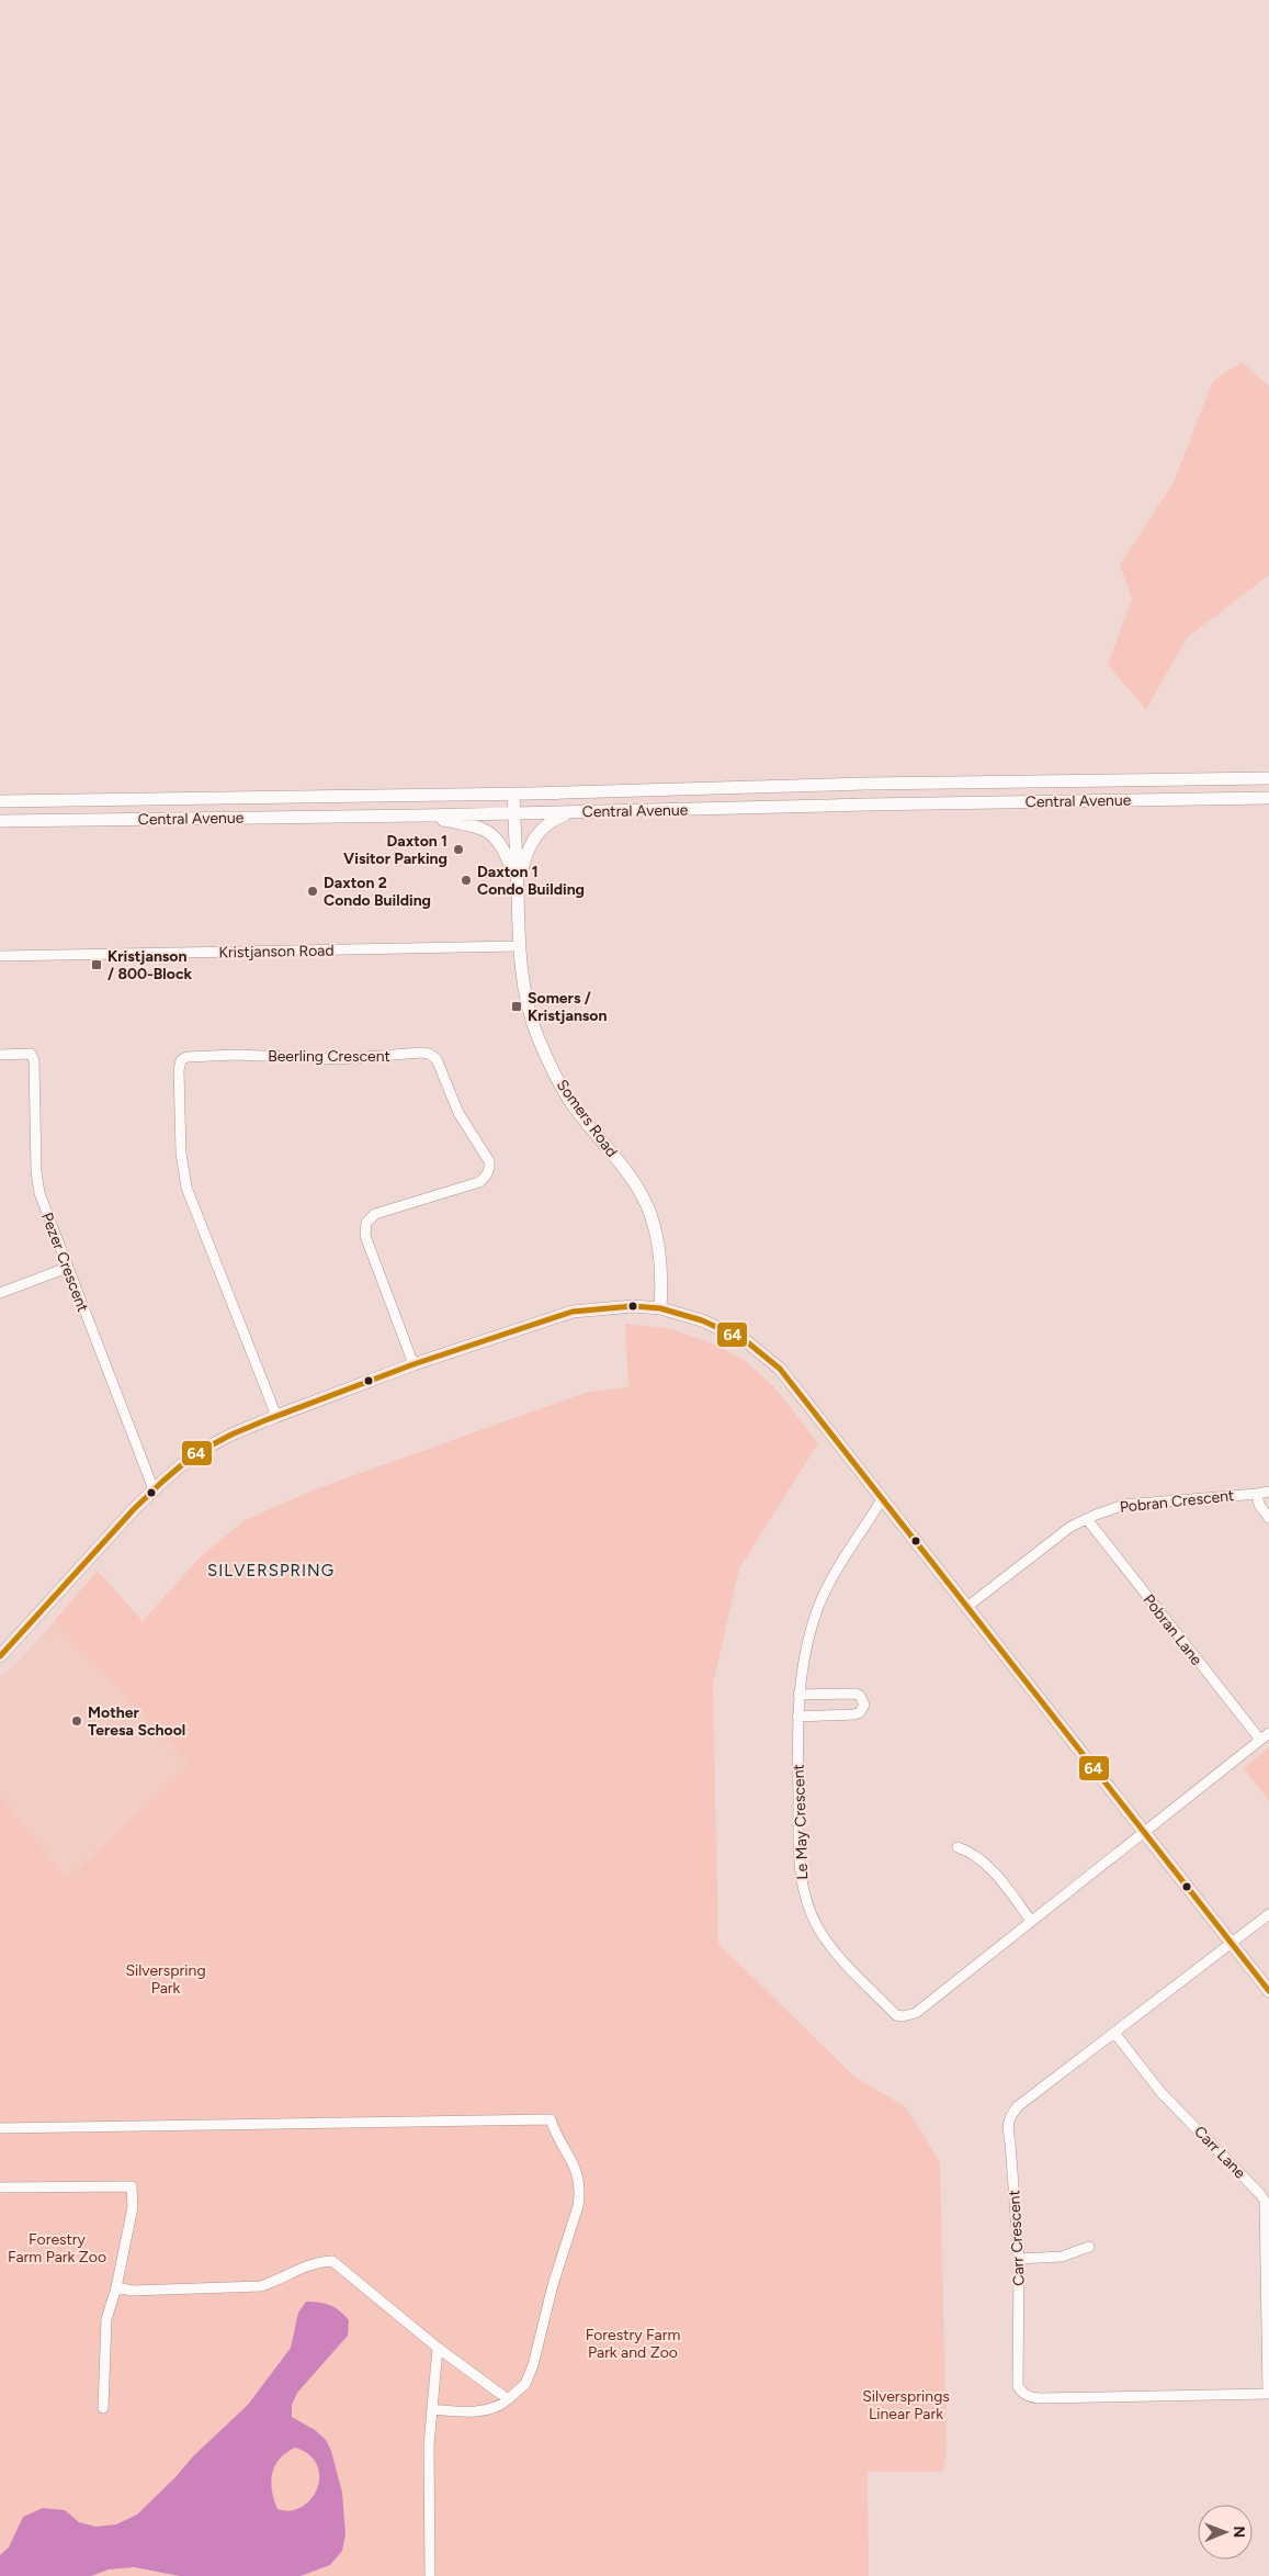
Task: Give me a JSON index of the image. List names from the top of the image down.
{
  "streets": {
    "main road": ["Central Avenue", "Somers Road"],
    "street": [
      "Kristjanson Road",
      "Beerling Crescent",
      "Pezer Crescent",
      "Pobran Crescent",
      "Pobran Lane",
      "Le May Crescent",
      "Carr Lane",
      "Carr Crescent"
    ]
  },
  "crossings": [
    ["Central Avenue", "Somers Road"],
    ["Kristjanson Road", "Somers Road"],
    ["Pobran Crescent", "Pobran Lane"],
    ["Carr Lane", "Carr Crescent"]
  ],
  "districts": ["SILVERSPRING"],
  "parks": [
    "Silverspring Park",
    "Forestry Farm Park Zoo",
    "Forestry Farm Park and Zoo",
    "Silversprings Linear Park"
  ],
  "places": {
    "other": [
      "Daxton 1 Visitor Parking",
      "Daxton 1 Condo Building",
      "Daxton 2 Condo Building",
      "Mother Teresa School"
    ],
    "transit": ["Kristjanson / 800-Block", "Somers / Kristjanson"]
  },
  "lines": ["transit line 64"],
  "north": "right"
}
